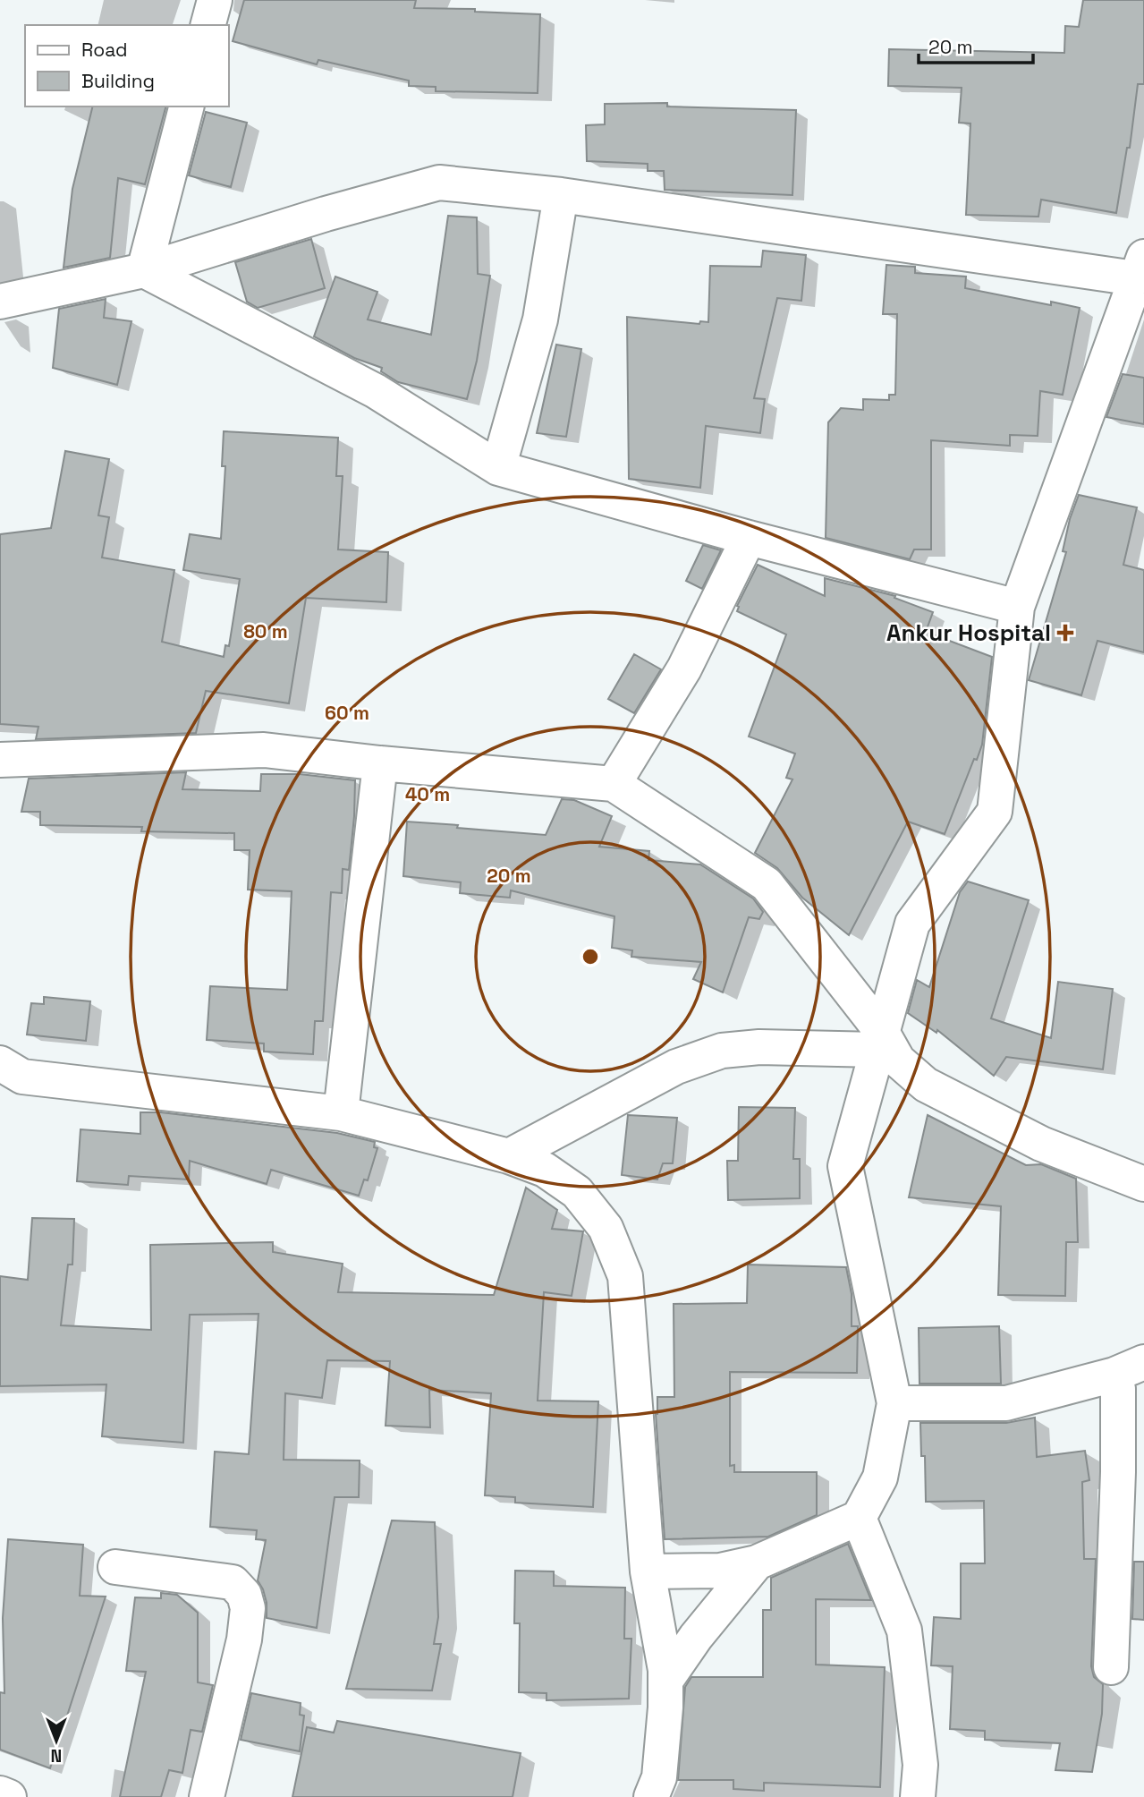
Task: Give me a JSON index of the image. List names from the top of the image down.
{
  "places": {
    "health": ["Ankur Hospital"]
  },
  "legend": ["Road", "Building"],
  "scale_bar": "20 m",
  "north": "bottom",
  "rings": [
    "80 m",
    "60 m",
    "40 m",
    "20 m"
  ]
}
